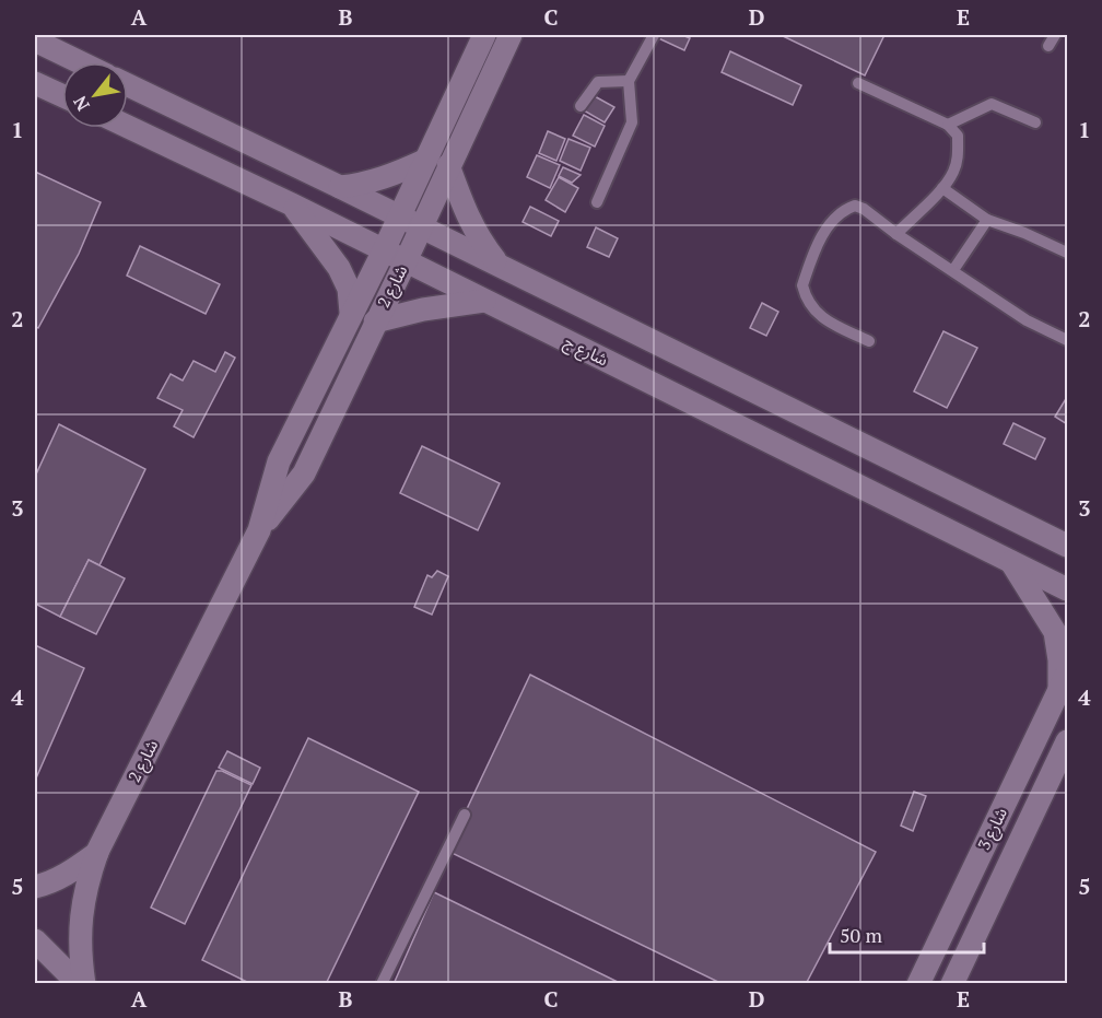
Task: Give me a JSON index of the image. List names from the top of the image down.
{
  "streets": {
    "street": ["شارع 2", "شارع ج", "شارع 3"]
  },
  "crossings": [
    ["شارع 2", "شارع ج"]
  ],
  "scale_bar": "50 m",
  "north": "bottom left",
  "grid": {
    "columns": [
      "A",
      "B",
      "C",
      "D",
      "E"
    ],
    "rows": [
      "1",
      "2",
      "3",
      "4",
      "5"
    ]
  }
}
